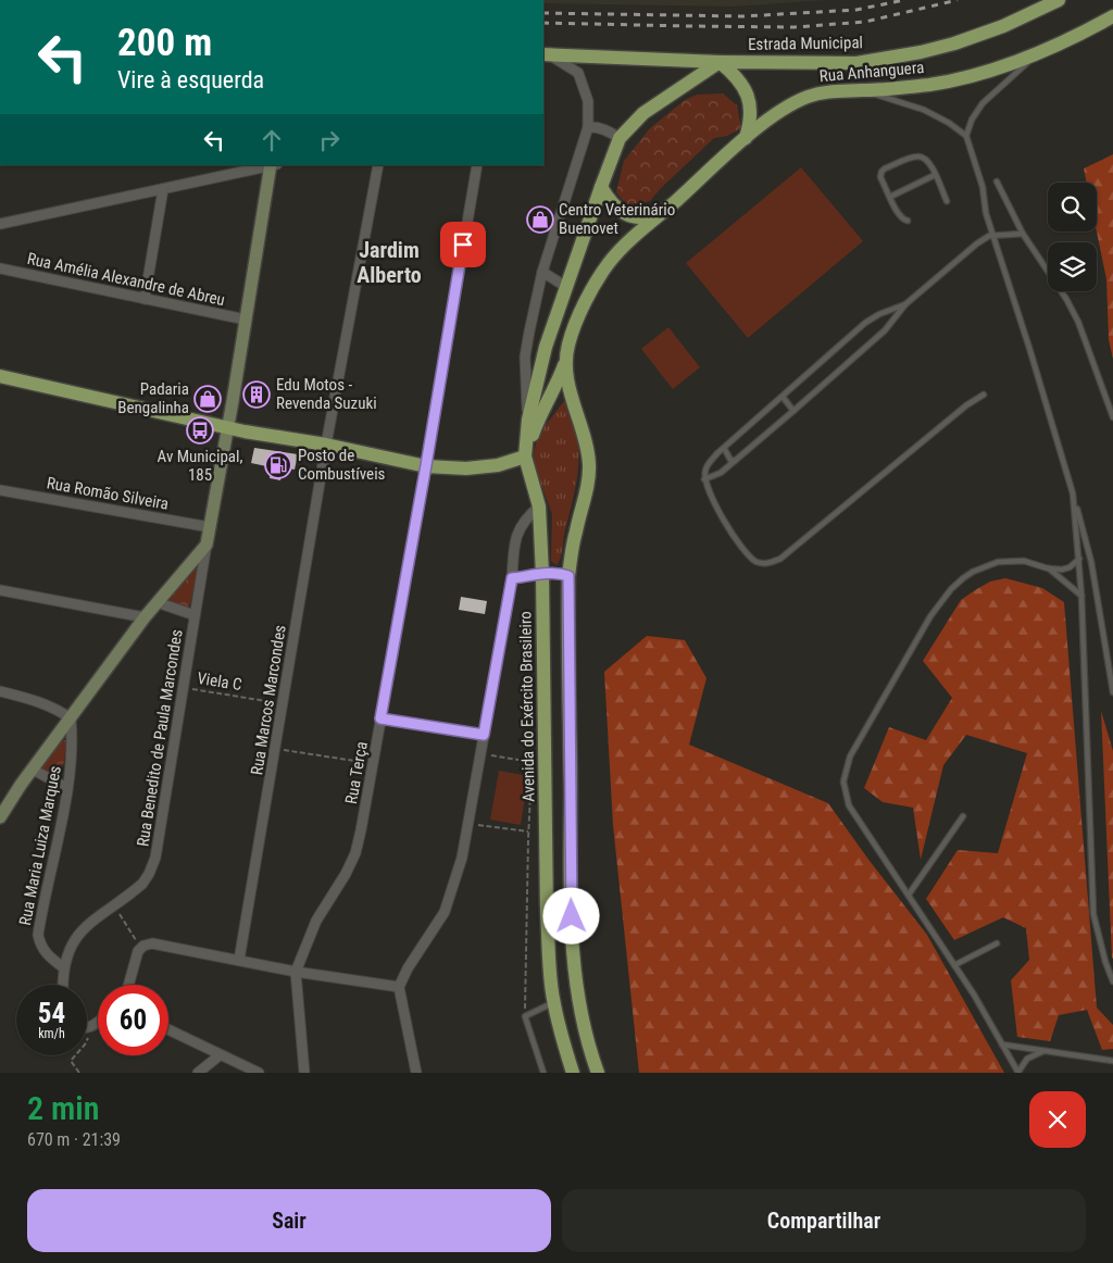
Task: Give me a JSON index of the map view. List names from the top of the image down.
{
  "streets": {
    "main road": ["Estrada Municipal", "Rua Anhanguera", "Avenida do Exército Brasileiro"],
    "street": [
      "Rua Amélia Alexandre de Abreu",
      "Rua Romão Silveira",
      "Rua Marcos Marcondes",
      "Rua Benedito de Paula Marcondes",
      "Rua Terça",
      "Rua Maria Luiza Marques"
    ],
    "path": ["Viela C"]
  },
  "crossings": [
    ["Viela C", "Rua Marcos Marcondes"],
    ["Viela C", "Rua Benedito de Paula Marcondes"],
    ["Rua Benedito de Paula Marcondes", "Rua Maria Luiza Marques"]
  ],
  "districts": ["Jardim Alberto"],
  "places": {
    "shop": ["Centro Veterinário Buenovet", "Padaria Bengalinha"],
    "building": ["Edu Motos - Revenda Suzuki"],
    "bus stop": ["Av Municipal, 185"],
    "fuel station": ["Posto de Combustíveis"]
  },
  "page": {
    "turn": ["200 m", "Vire à esquerda"],
    "speed": "54 km/h",
    "limit": "60",
    "heading": ["2 min", "670 m · 21:39"],
    "buttons": ["Sair", "Compartilhar"]
  }
}
